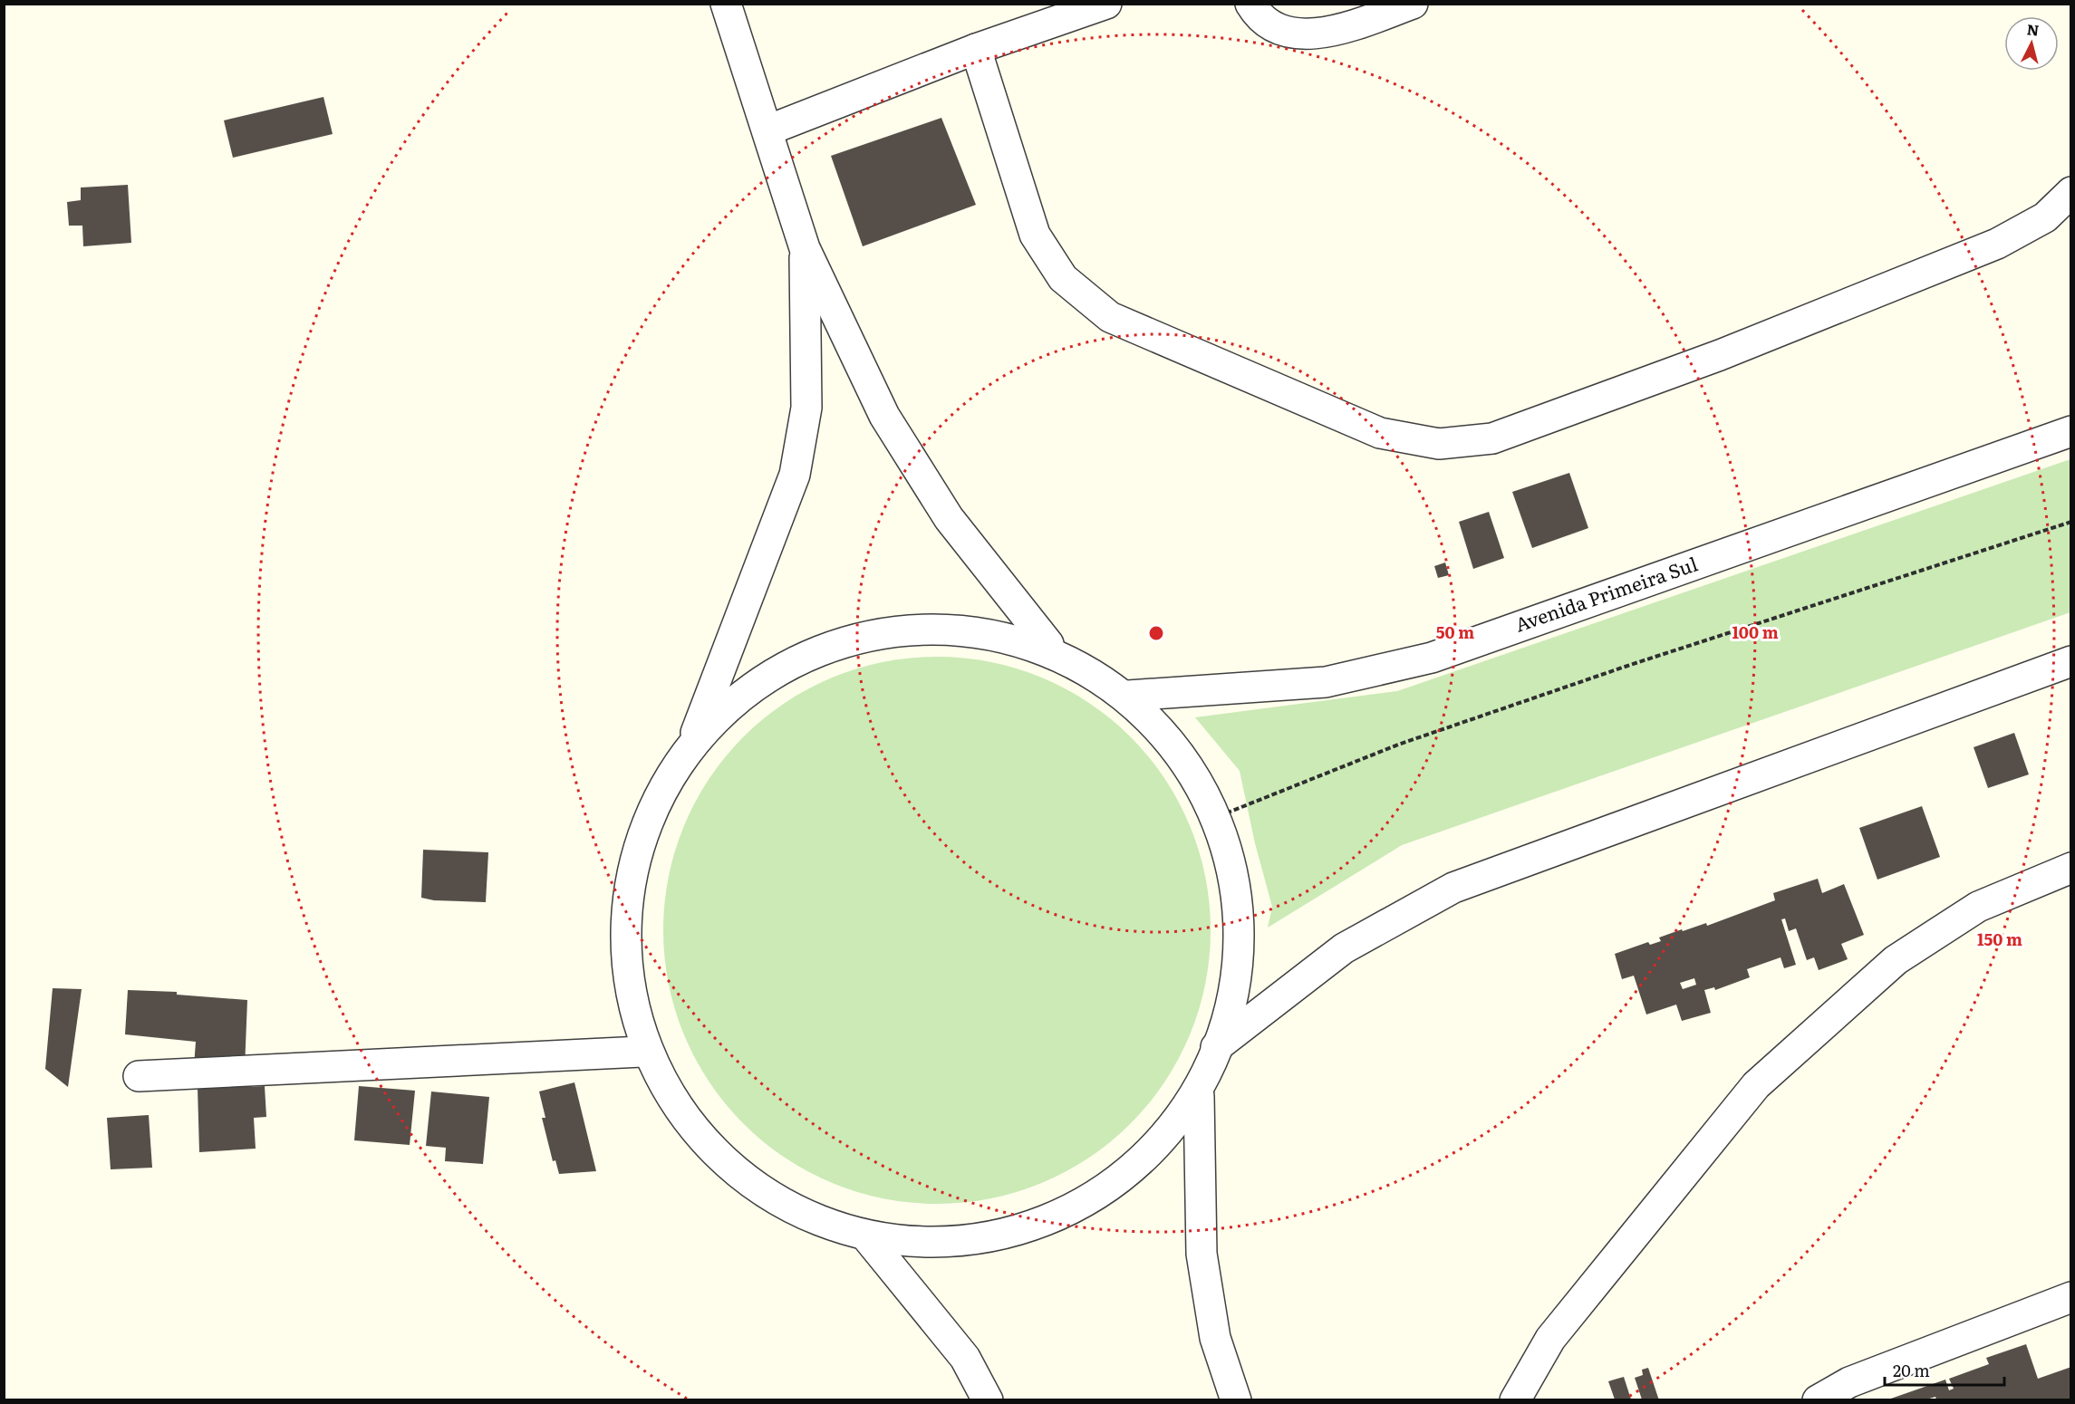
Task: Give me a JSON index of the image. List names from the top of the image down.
{
  "streets": {
    "street": ["Avenida Primeira Sul"]
  },
  "scale_bar": "20 m",
  "north": "top",
  "rings": ["50 m", "100 m", "150 m"]
}
